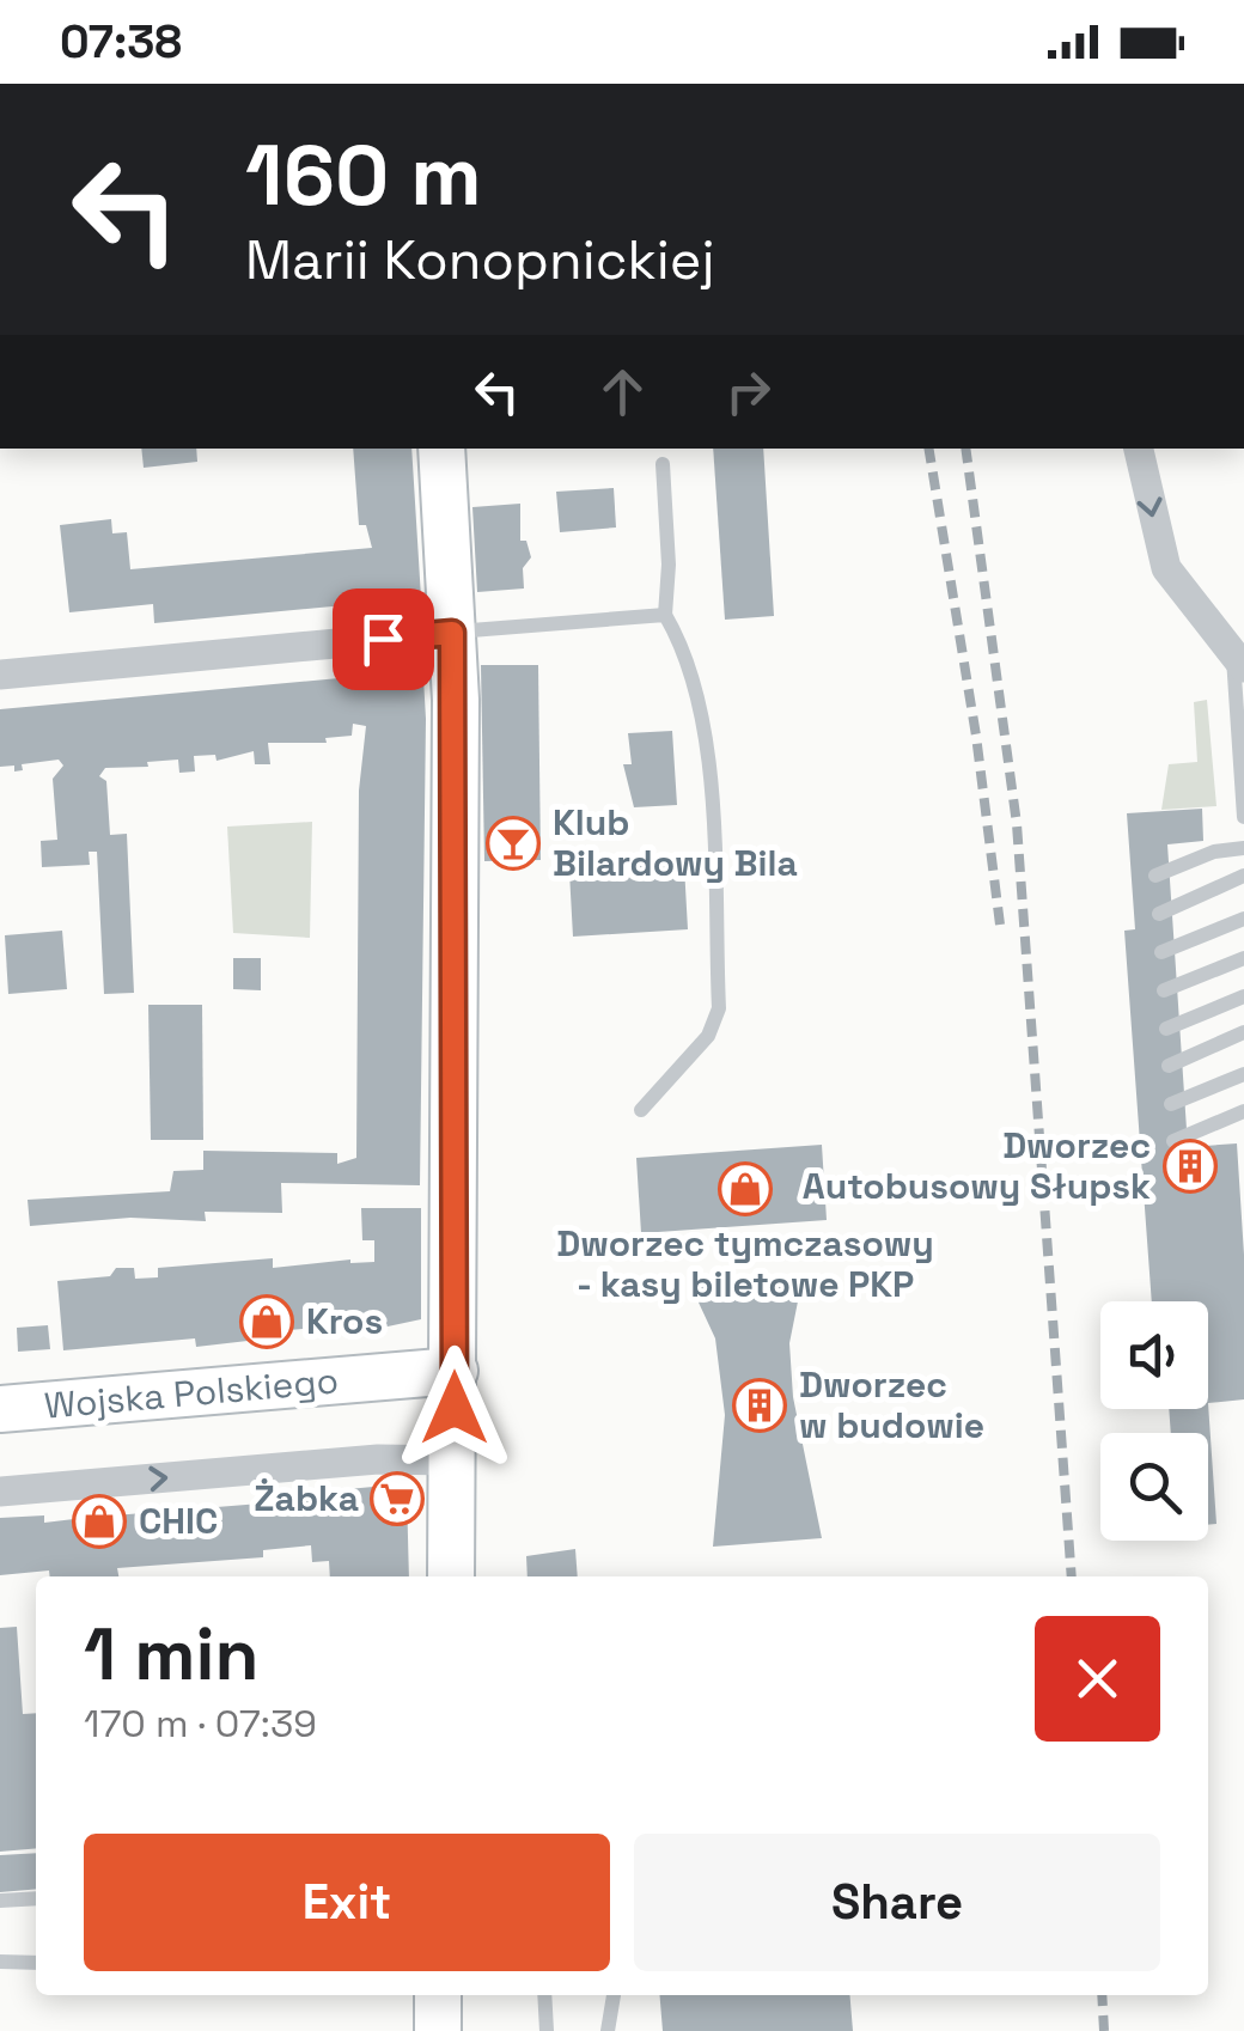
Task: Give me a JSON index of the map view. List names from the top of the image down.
{
  "streets": {
    "street": ["Wojska Polskiego"]
  },
  "places": {
    "bar": ["Klub Bilardowy Bila"],
    "building": ["Dworzec Autobusowy Słupsk", "Dworzec w budowie"],
    "shop": ["Dworzec tymczasowy - kasy biletowe PKP", "Kros", "CHIC"],
    "supermarket": ["Żabka"]
  },
  "page": {
    "status": "07:38",
    "turn": ["160 m", "Marii Konopnickiej"],
    "heading": ["1 min", "170 m · 07:39"],
    "buttons": ["Exit", "Share"]
  }
}
